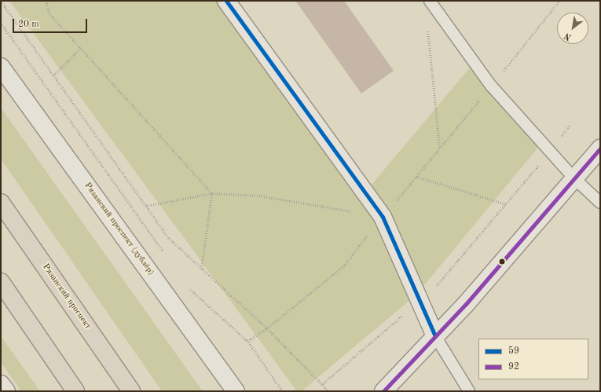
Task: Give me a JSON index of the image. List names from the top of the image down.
{
  "streets": {
    "main road": ["Рязанский проспект (дублёр)", "Рязанский проспект"]
  },
  "lines": ["transit line 59", "transit line 92"],
  "legend": ["59", "92"],
  "scale_bar": "20 m",
  "north": "bottom left"
}
